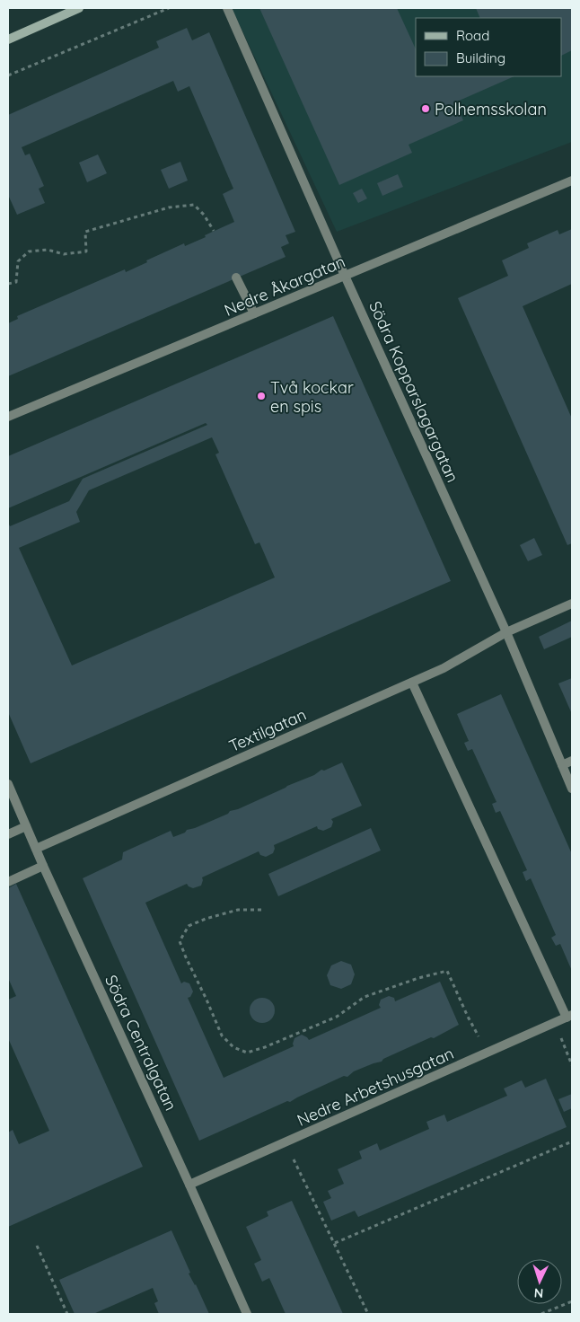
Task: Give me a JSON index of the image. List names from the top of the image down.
{
  "streets": {
    "street": [
      "Nedre Åkargatan",
      "Södra Kopparslagargatan",
      "Textilgatan",
      "Södra Centralgatan",
      "Nedre Arbetshusgatan"
    ]
  },
  "crossings": [
    ["Nedre Åkargatan", "Södra Kopparslagargatan"],
    ["Södra Kopparslagargatan", "Textilgatan"],
    ["Textilgatan", "Södra Centralgatan"],
    ["Södra Centralgatan", "Nedre Arbetshusgatan"]
  ],
  "places": ["Polhemsskolan", "Två kockar en spis"],
  "legend": ["Road", "Building"],
  "north": "bottom"
}
